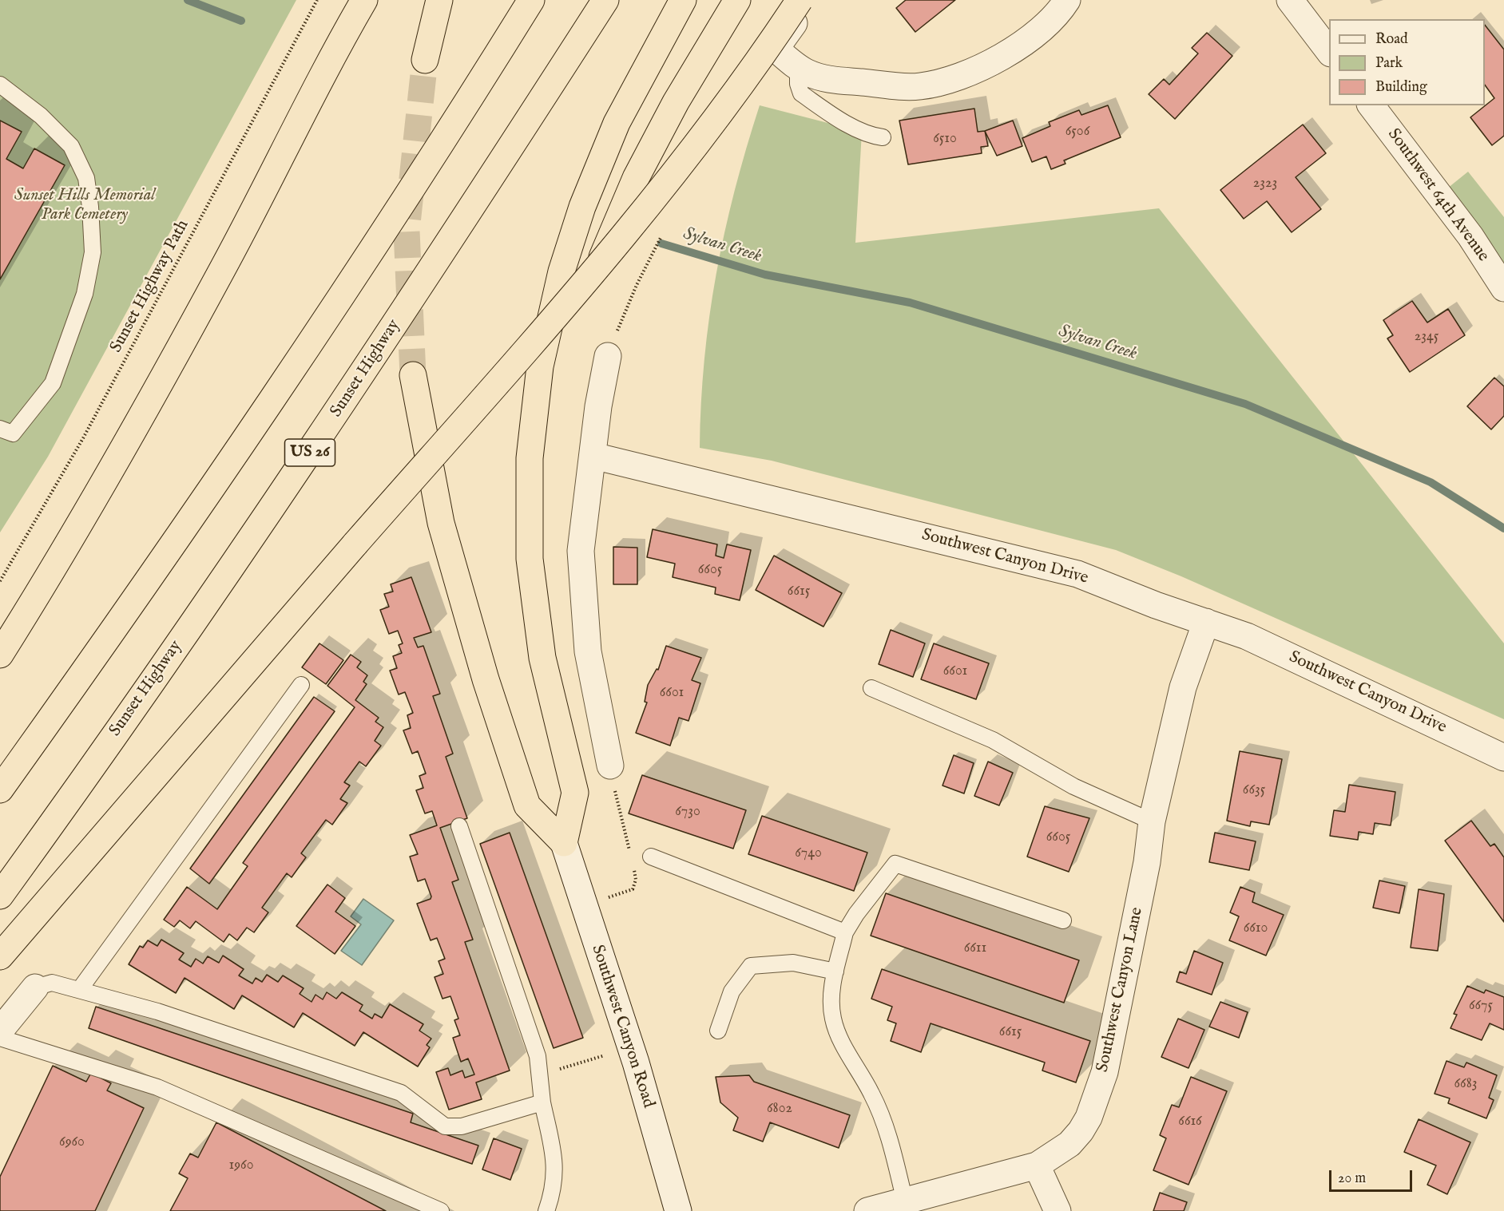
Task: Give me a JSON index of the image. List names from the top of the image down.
{
  "streets": {
    "highway": ["Sunset Highway", "US 26"],
    "street": [
      "Southwest 64th Avenue",
      "Southwest Canyon Drive",
      "Southwest Canyon Lane",
      "Southwest Canyon Road"
    ],
    "path": ["Sunset Highway Path"]
  },
  "crossings": [
    ["Southwest Canyon Drive", "Southwest Canyon Lane"]
  ],
  "water": ["Sylvan Creek"],
  "parks": ["Sunset Hills Memorial Park Cemetery"],
  "house_numbers": [
    "6506",
    "6510",
    "2323",
    "2345",
    "6605",
    "6615",
    "6601",
    "6601",
    "6635",
    "6730",
    "6605",
    "6740",
    "6610",
    "6611",
    "6675",
    "6615",
    "6683",
    "6802",
    "6616",
    "6960",
    "1960"
  ],
  "legend": ["Road", "Park", "Building"],
  "scale_bar": "20 m"
}
